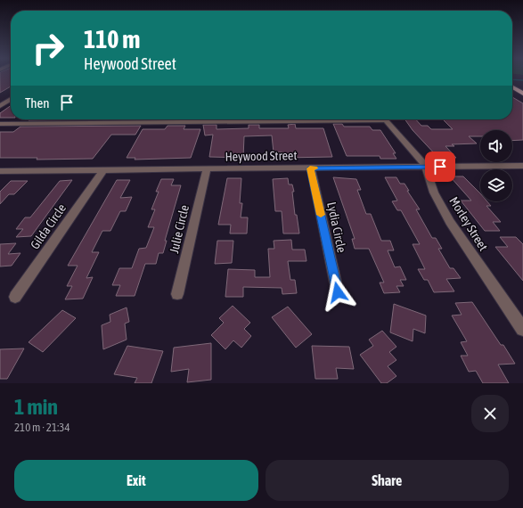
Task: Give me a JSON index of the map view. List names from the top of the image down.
{
  "streets": {
    "street": [
      "Heywood Street",
      "Morley Street",
      "Gilda Circle",
      "Lydia Circle",
      "Julie Circle"
    ]
  },
  "crossings": [
    ["Heywood Street", "Morley Street"],
    ["Heywood Street", "Gilda Circle"],
    ["Heywood Street", "Lydia Circle"],
    ["Heywood Street", "Julie Circle"]
  ],
  "page": {
    "turn": ["110 m", "Heywood Street"],
    "then": "Then",
    "heading": ["1 min", "210 m · 21:34"],
    "buttons": ["Exit", "Share"]
  }
}
